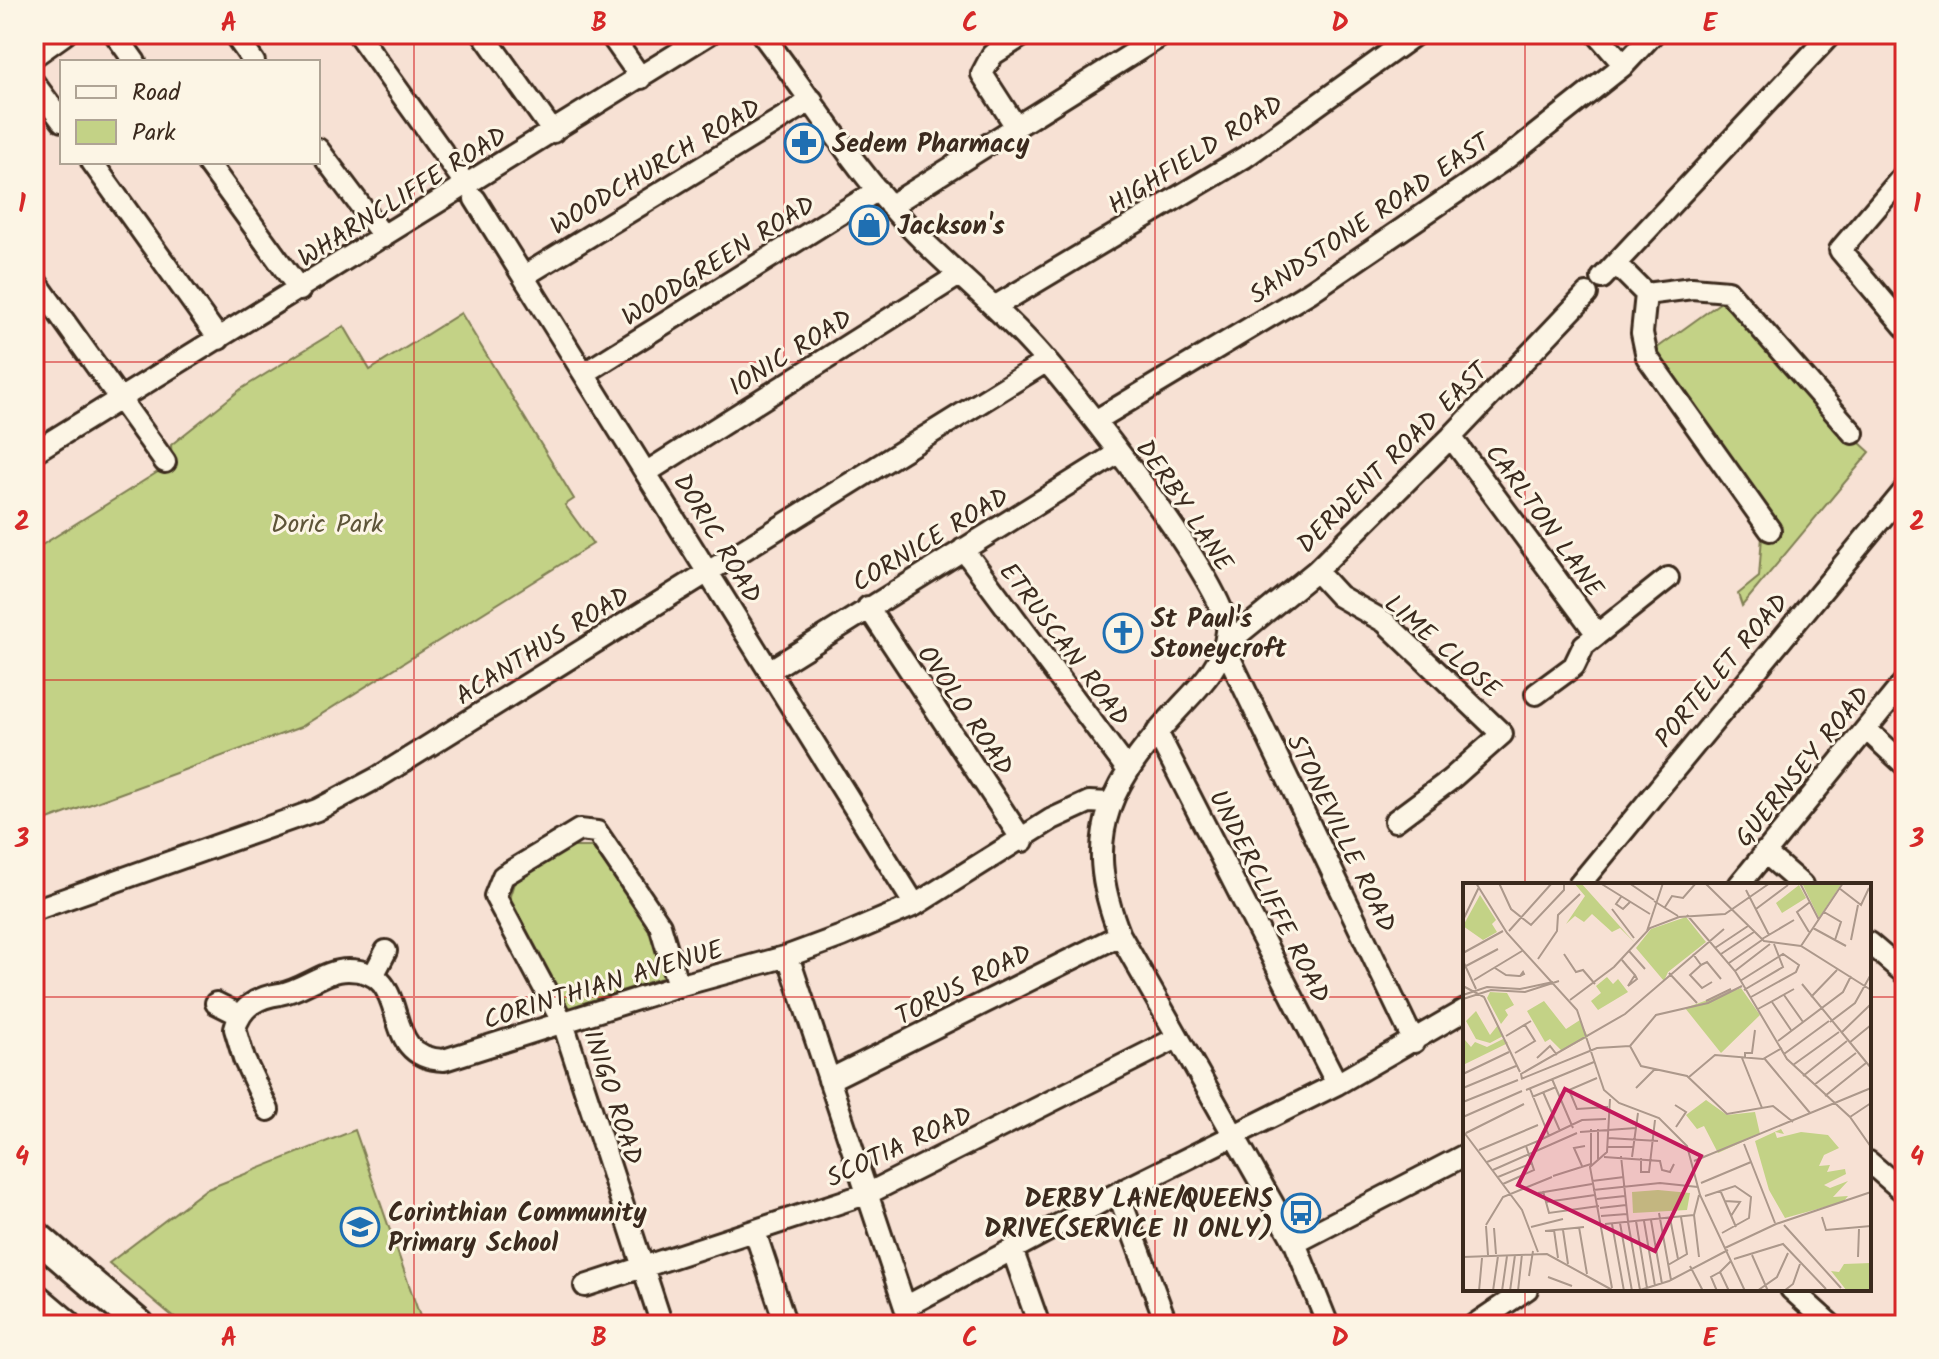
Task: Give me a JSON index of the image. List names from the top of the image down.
{
  "streets": {
    "street": [
      "HIGHFIELD ROAD",
      "WOODCHURCH ROAD",
      "WHARNCLIFFE ROAD",
      "SANDSTONE ROAD EAST",
      "WOODGREEN ROAD",
      "IONIC ROAD",
      "DERWENT ROAD EAST",
      "DERBY LANE",
      "CARLTON LANE",
      "DORIC ROAD",
      "CORNICE ROAD",
      "ETRUSCAN ROAD",
      "ACANTHUS ROAD",
      "LIME CLOSE",
      "PORTELET ROAD",
      "OVOLO ROAD",
      "GUERNSEY ROAD",
      "STONEVILLE ROAD",
      "UNDERCLIFFE ROAD",
      "CORINTHIAN AVENUE",
      "TORUS ROAD",
      "INIGO ROAD",
      "SCOTIA ROAD"
    ]
  },
  "crossings": [
    ["HIGHFIELD ROAD", "DERBY LANE"],
    ["WOODCHURCH ROAD", "DERBY LANE"],
    ["WOODCHURCH ROAD", "DORIC ROAD"],
    ["WHARNCLIFFE ROAD", "DORIC ROAD"],
    ["SANDSTONE ROAD EAST", "DERBY LANE"],
    ["WOODGREEN ROAD", "DERBY LANE"],
    ["WOODGREEN ROAD", "DORIC ROAD"],
    ["IONIC ROAD", "DERBY LANE"],
    ["IONIC ROAD", "DORIC ROAD"],
    ["DERWENT ROAD EAST", "DERBY LANE"],
    ["DERWENT ROAD EAST", "CARLTON LANE"],
    ["DERWENT ROAD EAST", "LIME CLOSE"],
    ["DERWENT ROAD EAST", "STONEVILLE ROAD"],
    ["DERBY LANE", "CORNICE ROAD"],
    ["DERBY LANE", "ACANTHUS ROAD"],
    ["DERBY LANE", "STONEVILLE ROAD"],
    ["DORIC ROAD", "CORNICE ROAD"],
    ["DORIC ROAD", "ACANTHUS ROAD"],
    ["DORIC ROAD", "CORINTHIAN AVENUE"],
    ["CORNICE ROAD", "ETRUSCAN ROAD"],
    ["CORNICE ROAD", "OVOLO ROAD"],
    ["OVOLO ROAD", "CORINTHIAN AVENUE"],
    ["CORINTHIAN AVENUE", "INIGO ROAD"],
    ["INIGO ROAD", "SCOTIA ROAD"]
  ],
  "parks": ["Doric Park"],
  "places": {
    "pharmacy": ["Sedem Pharmacy"],
    "shop": ["Jackson's"],
    "church": ["St Paul's Stoneycroft"],
    "bus stop": ["DERBY LANE/QUEENS DRIVE(SERVICE 11 ONLY)"],
    "school or university": ["Corinthian Community Primary School"]
  },
  "legend": ["Road", "Park"],
  "grid": {
    "columns": [
      "A",
      "B",
      "C",
      "D",
      "E"
    ],
    "rows": [
      "1",
      "2",
      "3",
      "4"
    ]
  }
}
